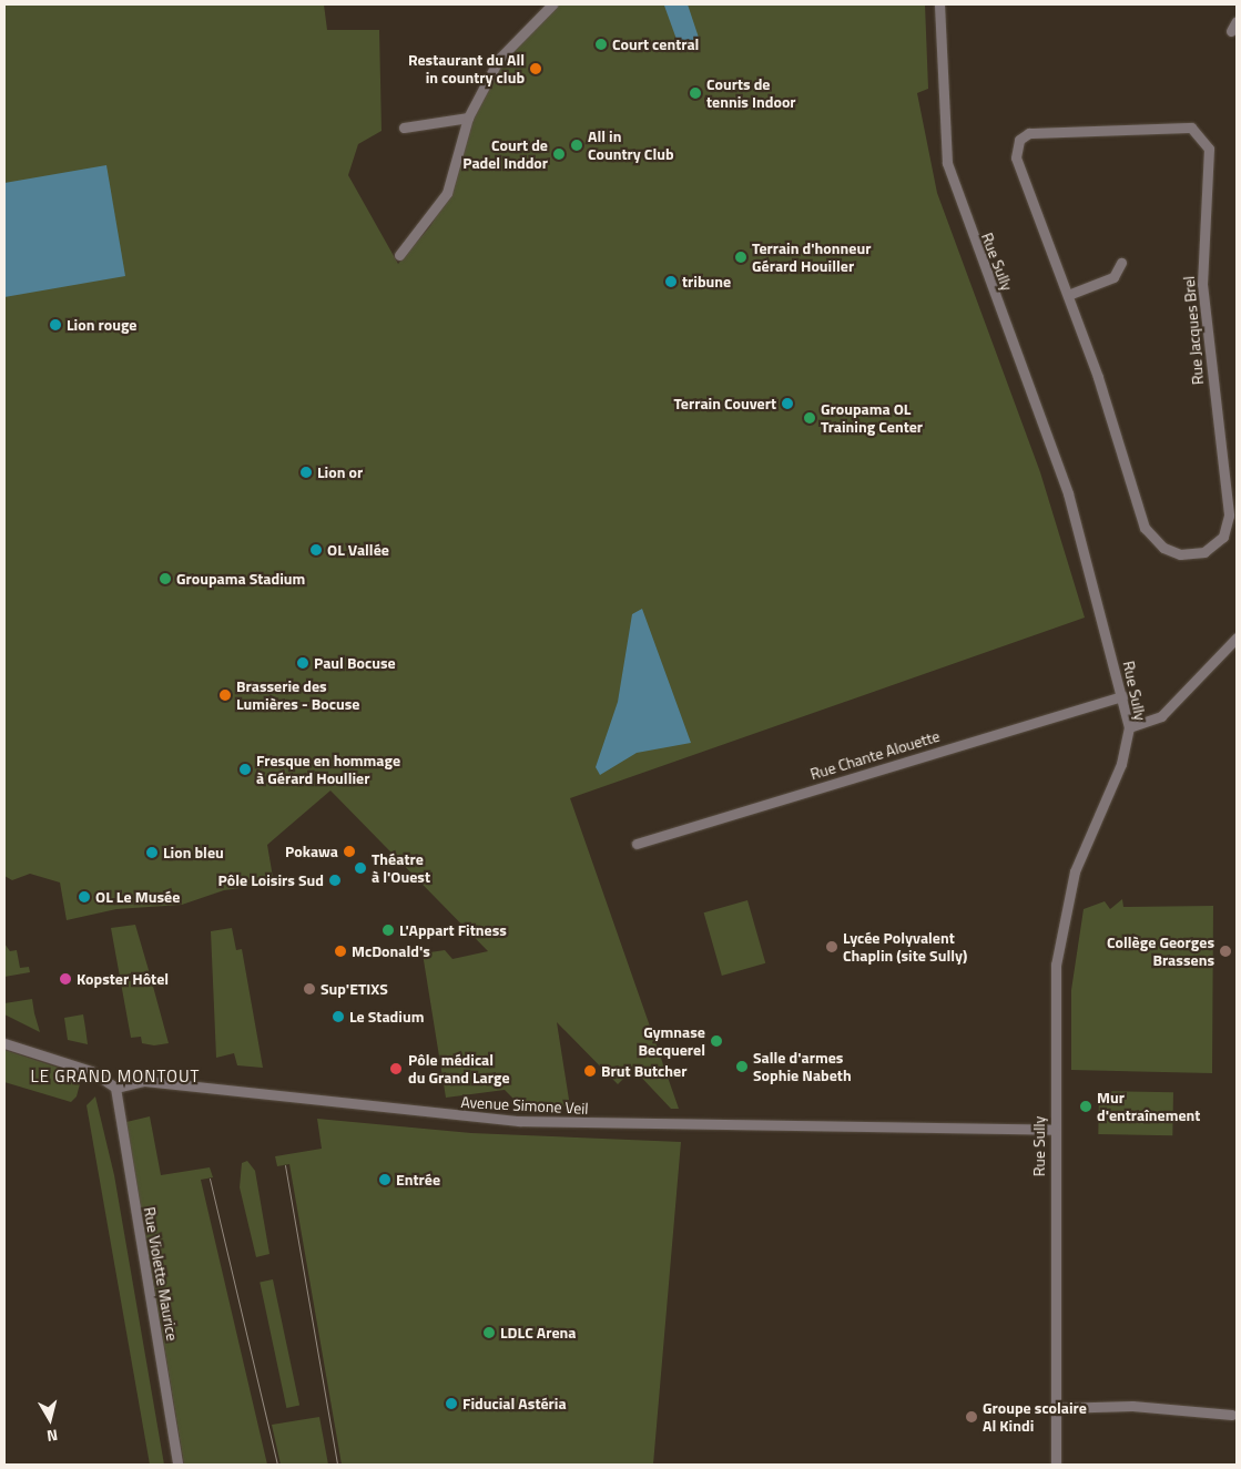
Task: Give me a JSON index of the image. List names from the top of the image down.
{
  "streets": {
    "street": [
      "Rue Sully",
      "Rue Jacques Brel",
      "Rue Chante Alouette",
      "Avenue Simone Veil",
      "Rue Violette Maurice"
    ]
  },
  "crossings": [
    ["Rue Sully", "Rue Chante Alouette"],
    ["Rue Sully", "Avenue Simone Veil"],
    ["Avenue Simone Veil", "Rue Violette Maurice"]
  ],
  "districts": ["LE GRAND MONTOUT"],
  "places": [
    "Court central",
    "Restaurant du All in country club",
    "Courts de tennis Indoor",
    "All in Country Club",
    "Court de Padel Inddor",
    "Terrain d'honneur Gérard Houiller",
    "tribune",
    "Lion rouge",
    "Terrain Couvert",
    "Groupama OL Training Center",
    "Lion or",
    "OL Vallée",
    "Groupama Stadium",
    "Paul Bocuse",
    "Brasserie des Lumières - Bocuse",
    "Fresque en hommage à Gérard Houllier",
    "Pokawa",
    "Lion bleu",
    "Théatre à l'Ouest",
    "Pôle Loisirs Sud",
    "OL Le Musée",
    "L'Appart Fitness",
    "Lycée Polyvalent Chaplin (site Sully)",
    "McDonald's",
    "Collège Georges Brassens",
    "Kopster Hôtel",
    "Sup'ETIXS",
    "Le Stadium",
    "Gymnase Becquerel",
    "Salle d'armes Sophie Nabeth",
    "Pôle médical du Grand Large",
    "Brut Butcher",
    "Mur d'entraînement",
    "Entrée",
    "LDLC Arena",
    "Fiducial Astéria",
    "Groupe scolaire Al Kindi"
  ],
  "north": "bottom"
}
